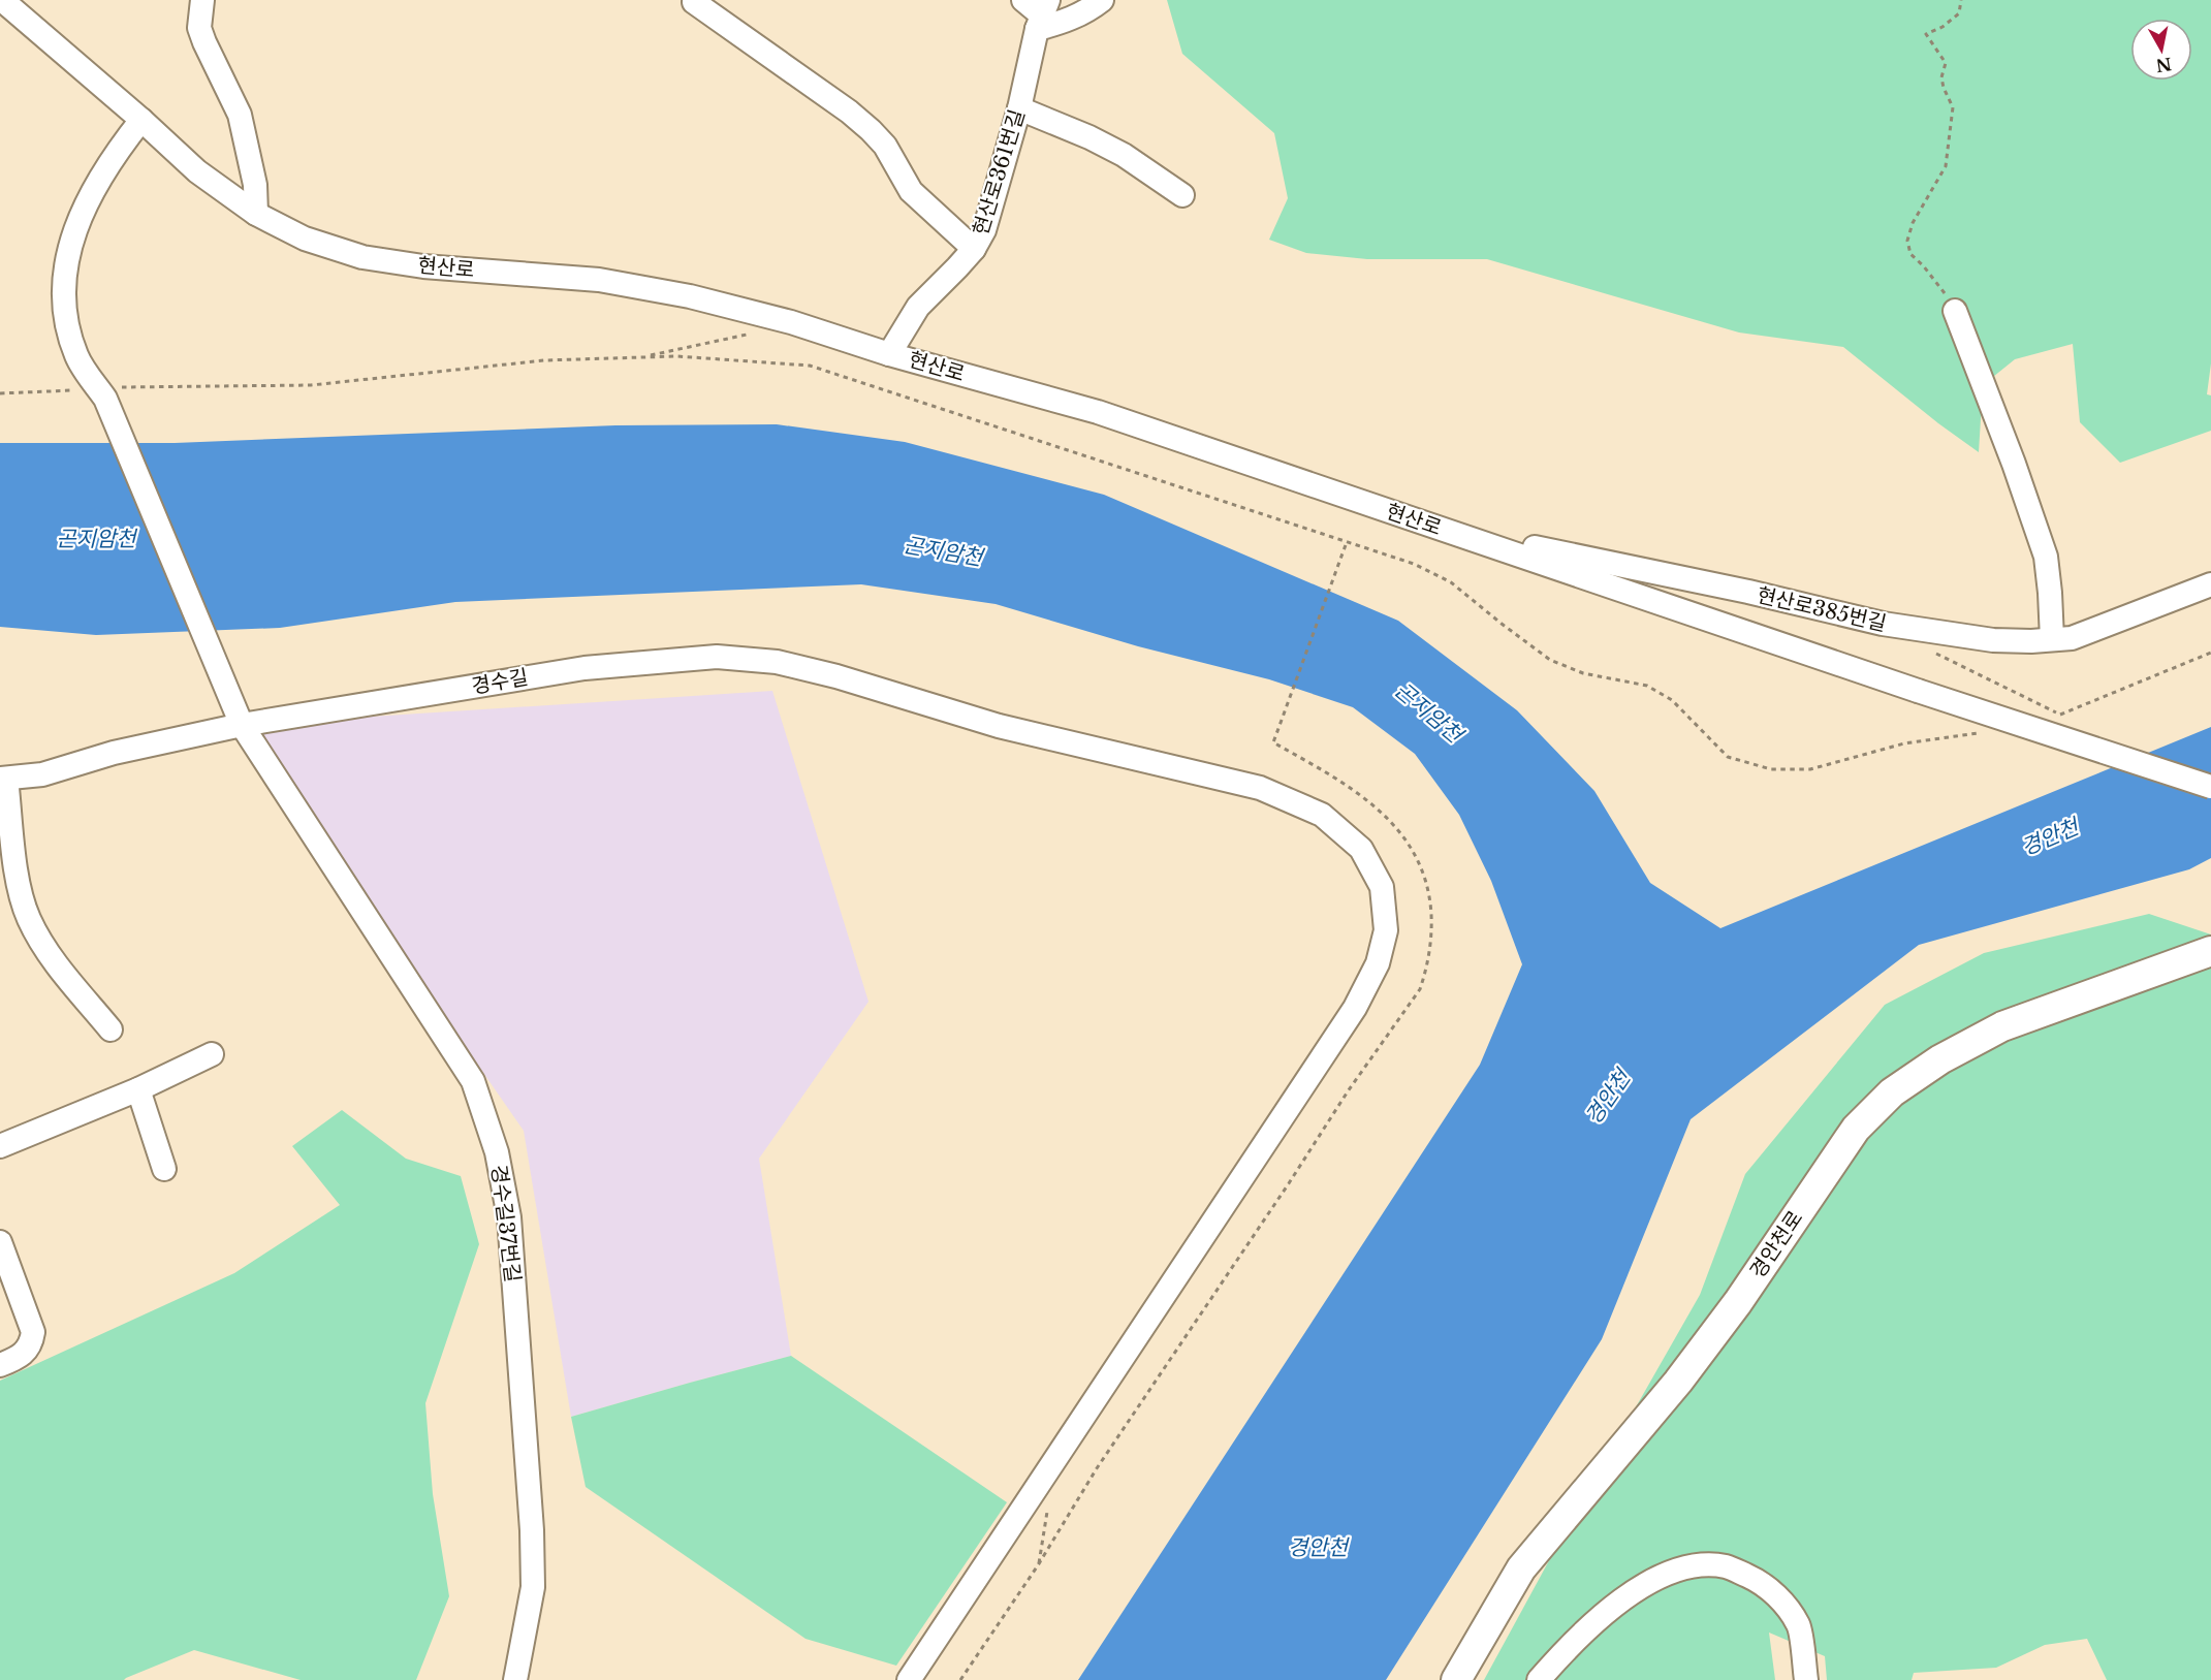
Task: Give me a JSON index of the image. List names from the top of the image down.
{
  "streets": {
    "main road": ["경안천로"],
    "street": [
      "현산로361번길",
      "현산로",
      "현산로385번길",
      "경수길",
      "경수길37번길"
    ]
  },
  "crossings": [
    ["현산로361번길", "현산로"],
    ["현산로", "현산로385번길"],
    ["현산로", "경수길37번길"],
    ["경수길", "경수길37번길"]
  ],
  "water": ["곤지암천", "경안천"],
  "north": "bottom"
}
